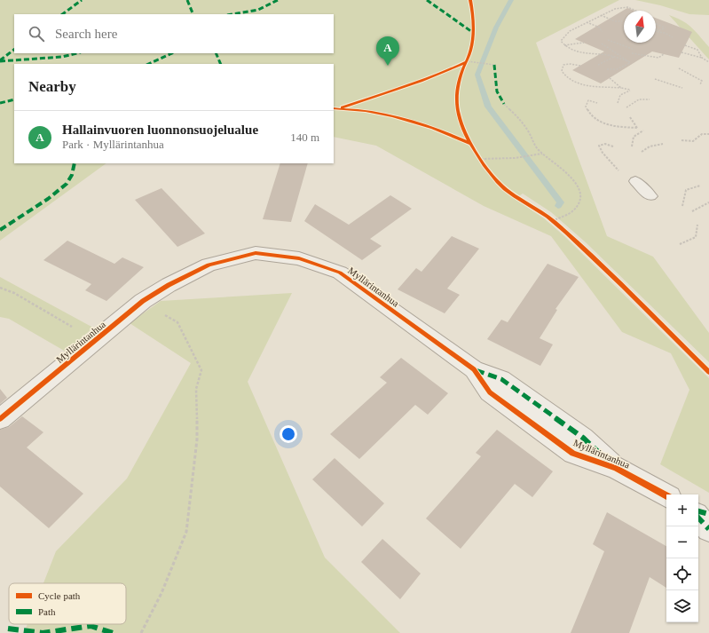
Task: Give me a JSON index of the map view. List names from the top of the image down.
{
  "streets": {
    "street": ["Myllärintanhua"]
  },
  "legend": ["Cycle path", "Path"],
  "north": "top",
  "page": {
    "search": "Search here",
    "pins": "A",
    "heading": "Nearby",
    "list": [
      {
        "mark": "A",
        "name": "Hallainvuoren luonnonsuojelualue",
        "note": "Park · Myllärintanhua",
        "value": "140 m"
      }
    ],
    "map_buttons": ["+", "−"]
  }
}
